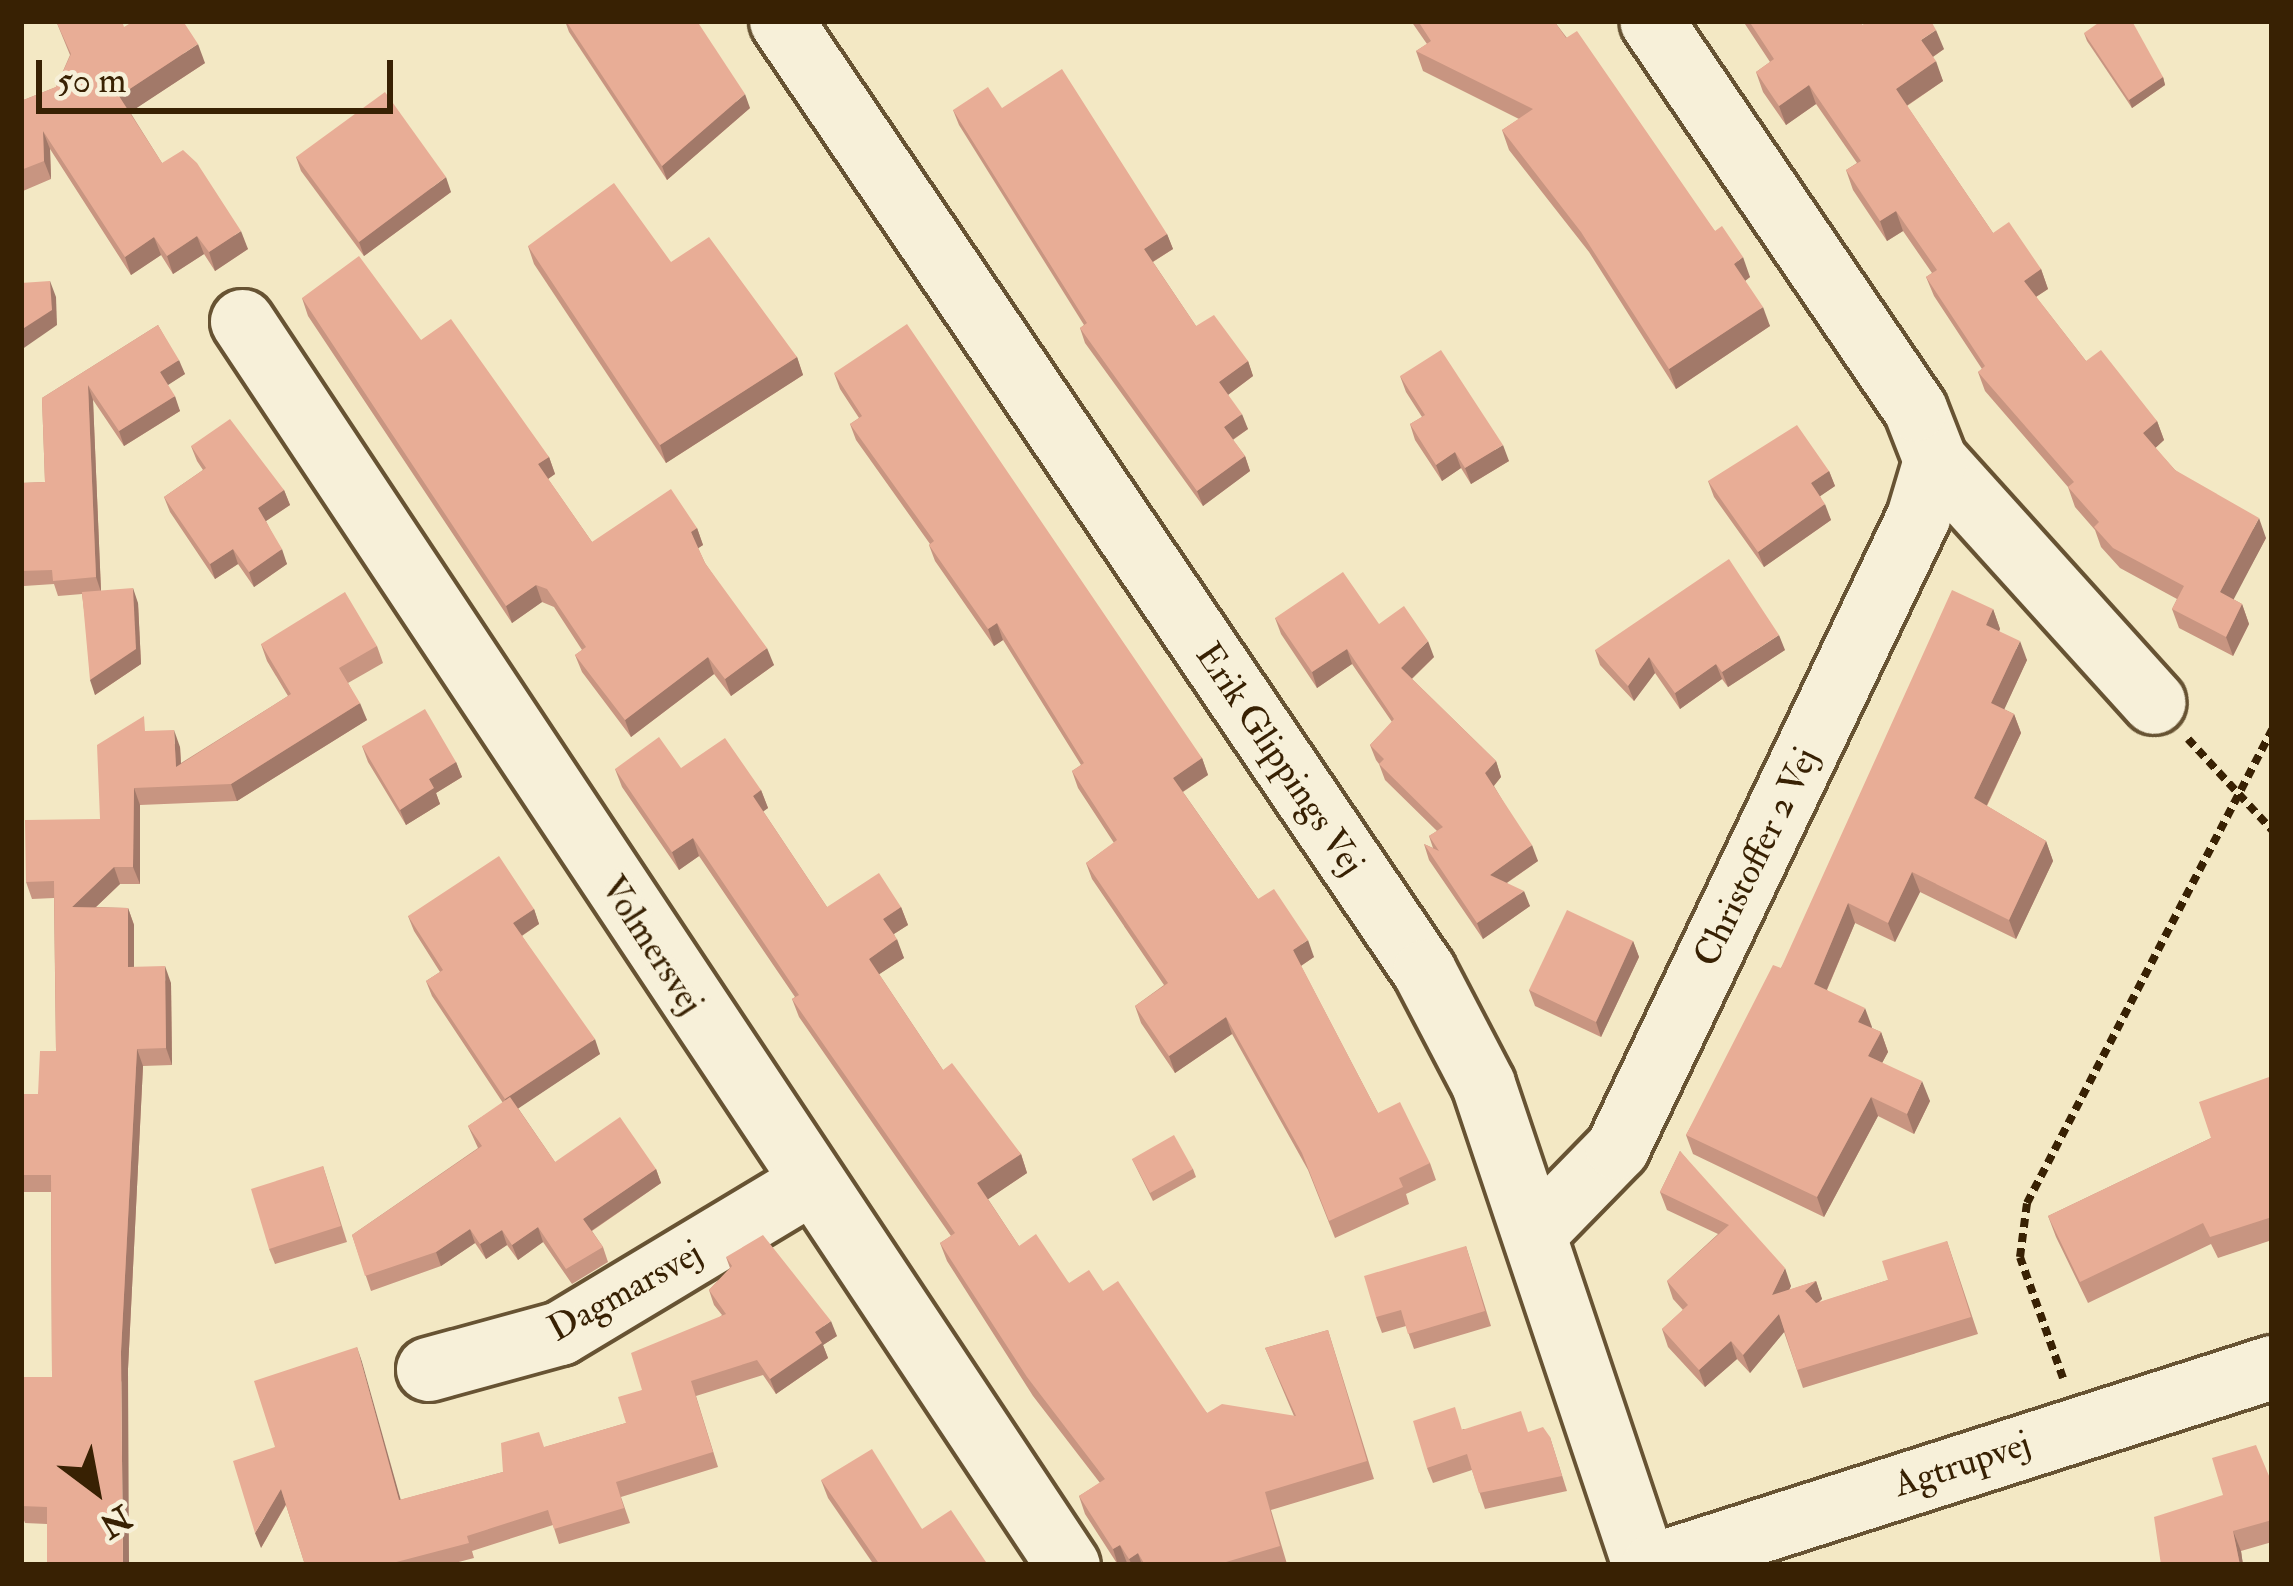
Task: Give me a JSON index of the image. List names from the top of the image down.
{
  "streets": {
    "street": [
      "Erik Glippings Vej",
      "Christoffer 2 Vej",
      "Volmersvej",
      "Dagmarsvej",
      "Agtrupvej"
    ]
  },
  "crossings": [
    ["Erik Glippings Vej", "Christoffer 2 Vej"],
    ["Volmersvej", "Dagmarsvej"]
  ],
  "scale_bar": "50 m",
  "north": "bottom right"
}
